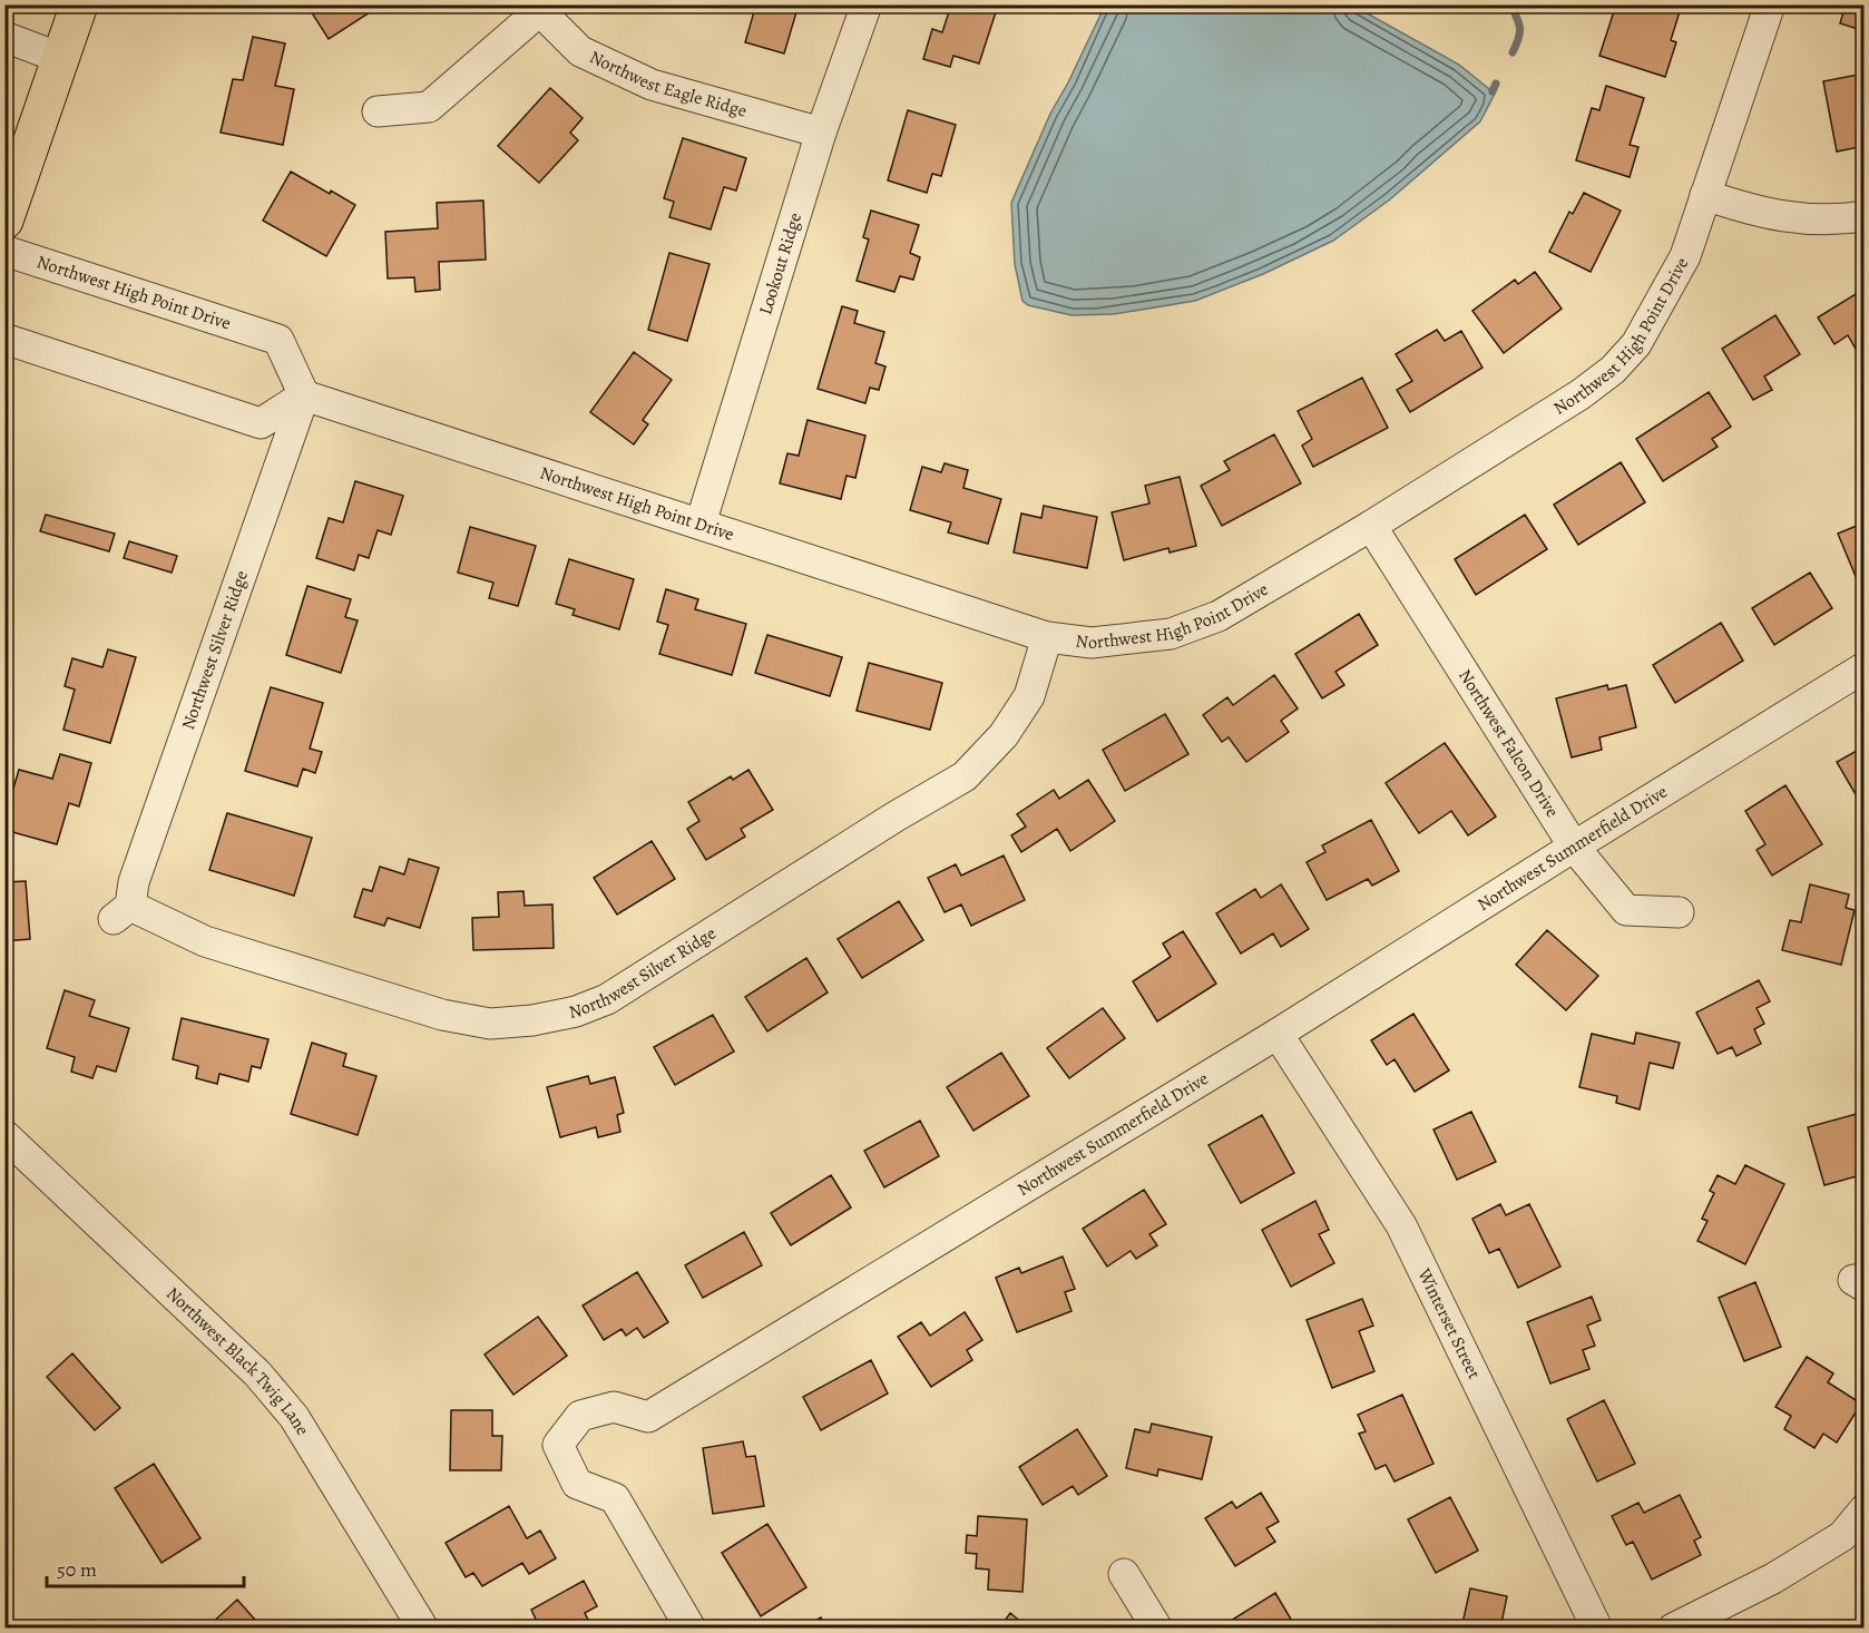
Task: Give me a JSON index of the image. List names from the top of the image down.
{
  "streets": {
    "street": [
      "Northwest Eagle Ridge",
      "Lookout Ridge",
      "Northwest High Point Drive",
      "Northwest Silver Ridge",
      "Northwest Falcon Drive",
      "Northwest Summerfield Drive",
      "Winterset Street",
      "Northwest Black Twig Lane"
    ]
  },
  "crossings": [
    ["Northwest Eagle Ridge", "Lookout Ridge"],
    ["Lookout Ridge", "Northwest High Point Drive"],
    ["Northwest High Point Drive", "Northwest Silver Ridge"],
    ["Northwest High Point Drive", "Northwest Falcon Drive"],
    ["Northwest Falcon Drive", "Northwest Summerfield Drive"],
    ["Northwest Summerfield Drive", "Winterset Street"]
  ],
  "scale_bar": "50 m"
}
